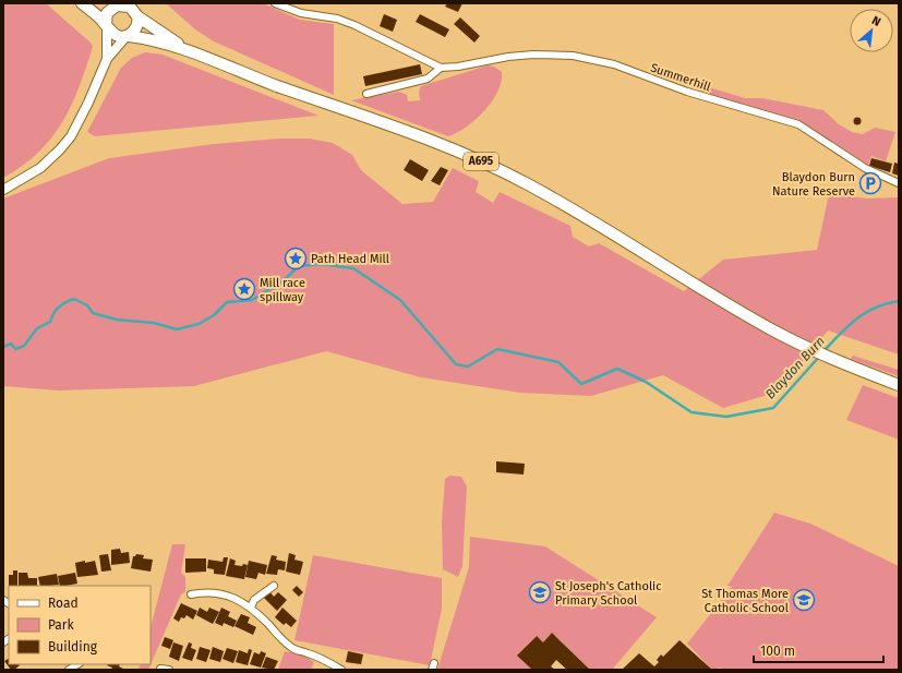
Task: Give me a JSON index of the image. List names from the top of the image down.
{
  "streets": {
    "main road": ["A695"],
    "street": ["Summerhill"]
  },
  "water": ["Blaydon Burn"],
  "places": {
    "parking": ["Blaydon Burn Nature Reserve"],
    "place": ["Path Head Mill", "Mill race spillway"],
    "school or university": ["St Joseph's Catholic Primary School", "St Thomas More Catholic School"]
  },
  "legend": ["Road", "Park", "Building"],
  "scale_bar": "100 m",
  "north": "top right"
}
